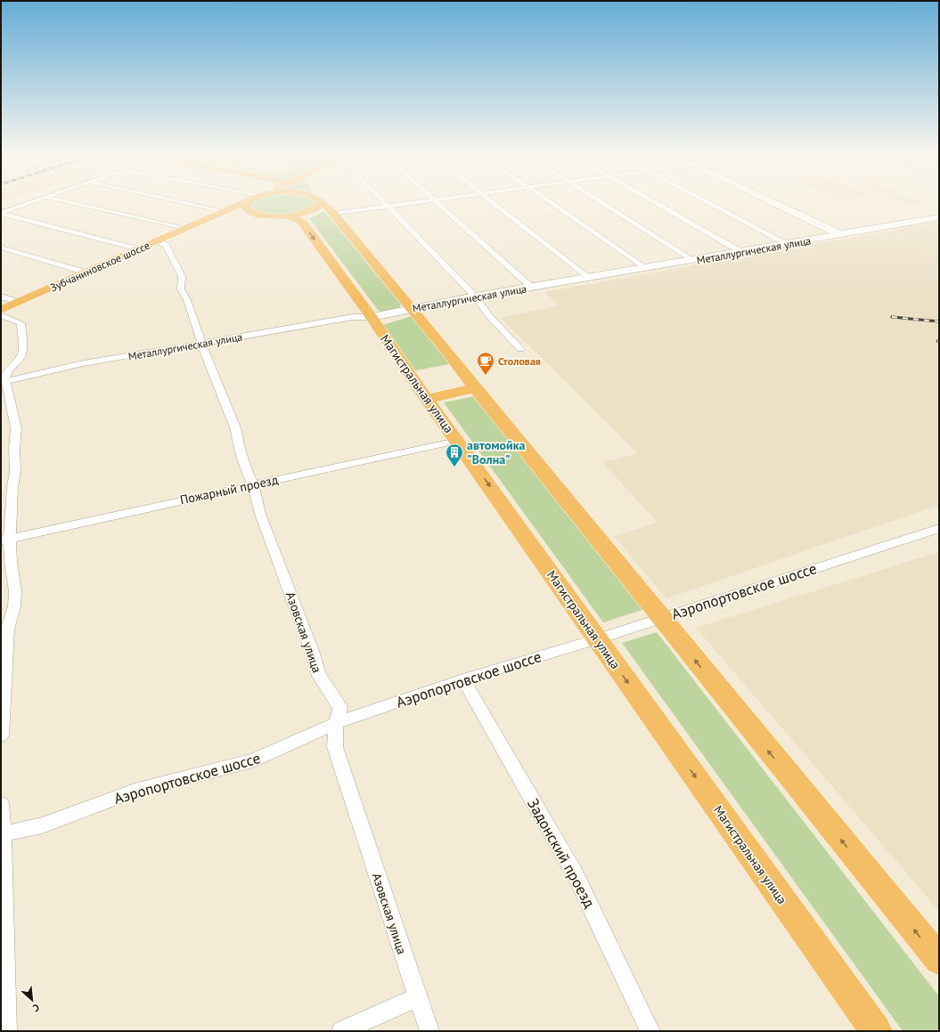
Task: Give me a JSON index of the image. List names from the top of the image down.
{
  "streets": {
    "main road": ["Зубчаниновское шоссе", "Магистральная улица"],
    "street": [
      "Металлургическая улица",
      "Пожарный проезд",
      "Аэропортовское шоссе",
      "Азовская улица",
      "Задонский проезд"
    ]
  },
  "crossings": [
    ["Металлургическая улица", "Магистральная улица"],
    ["Металлургическая улица", "Азовская улица"],
    ["Зубчаниновское шоссе", "Магистральная улица"],
    ["Зубчаниновское шоссе", "Азовская улица"],
    ["Магистральная улица", "Пожарный проезд"],
    ["Магистральная улица", "Аэропортовское шоссе"],
    ["Пожарный проезд", "Азовская улица"],
    ["Аэропортовское шоссе", "Азовская улица"],
    ["Аэропортовское шоссе", "Задонский проезд"]
  ],
  "places": {
    "cafe": ["Столовая"],
    "building": ["автомойка \"Волна\""]
  },
  "north": "bottom right"
}
